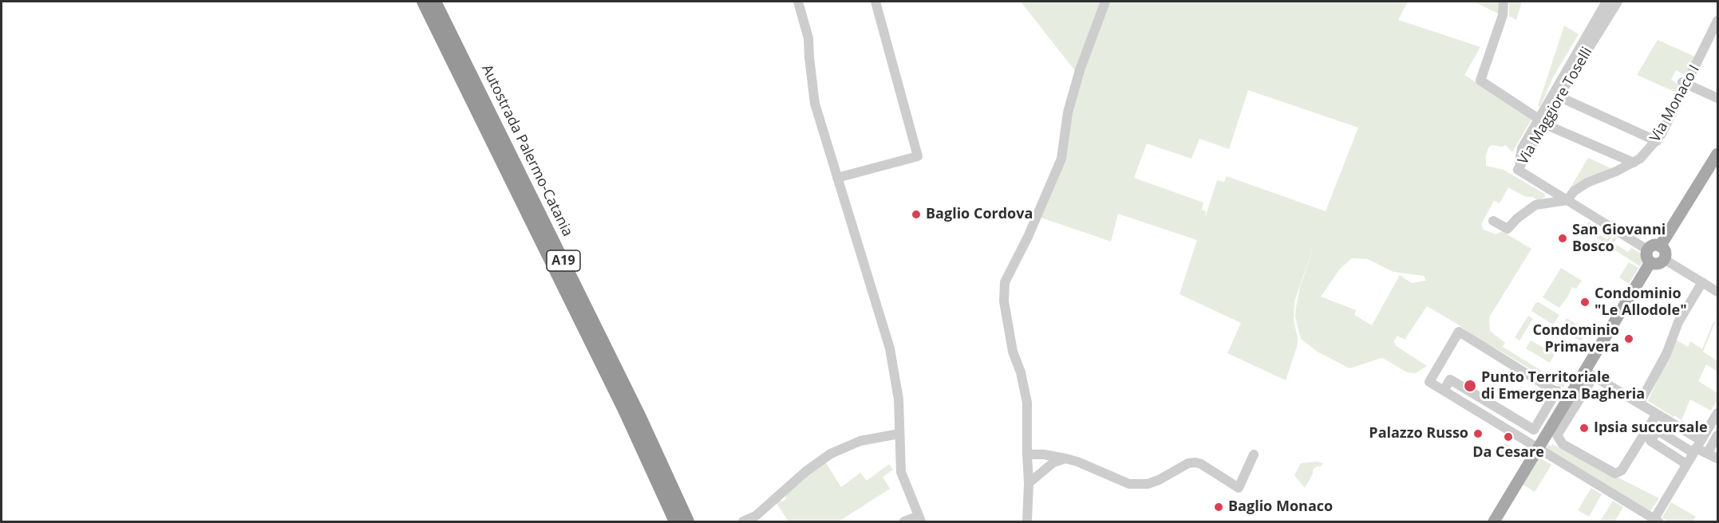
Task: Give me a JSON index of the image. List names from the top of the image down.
{
  "streets": {
    "highway": ["Autostrada Palermo-Catania", "A19"],
    "street": ["Via Monaco I", "Via Maggiore Toselli"]
  },
  "crossings": [
    ["Via Monaco I", "Via Maggiore Toselli"]
  ],
  "places": [
    "Baglio Cordova",
    "San Giovanni Bosco",
    "Condominio \"Le Allodole\"",
    "Condominio Primavera",
    "Punto Territoriale di Emergenza Bagheria",
    "Ipsia succursale",
    "Palazzo Russo",
    "Da Cesare",
    "Baglio Monaco"
  ]
}
